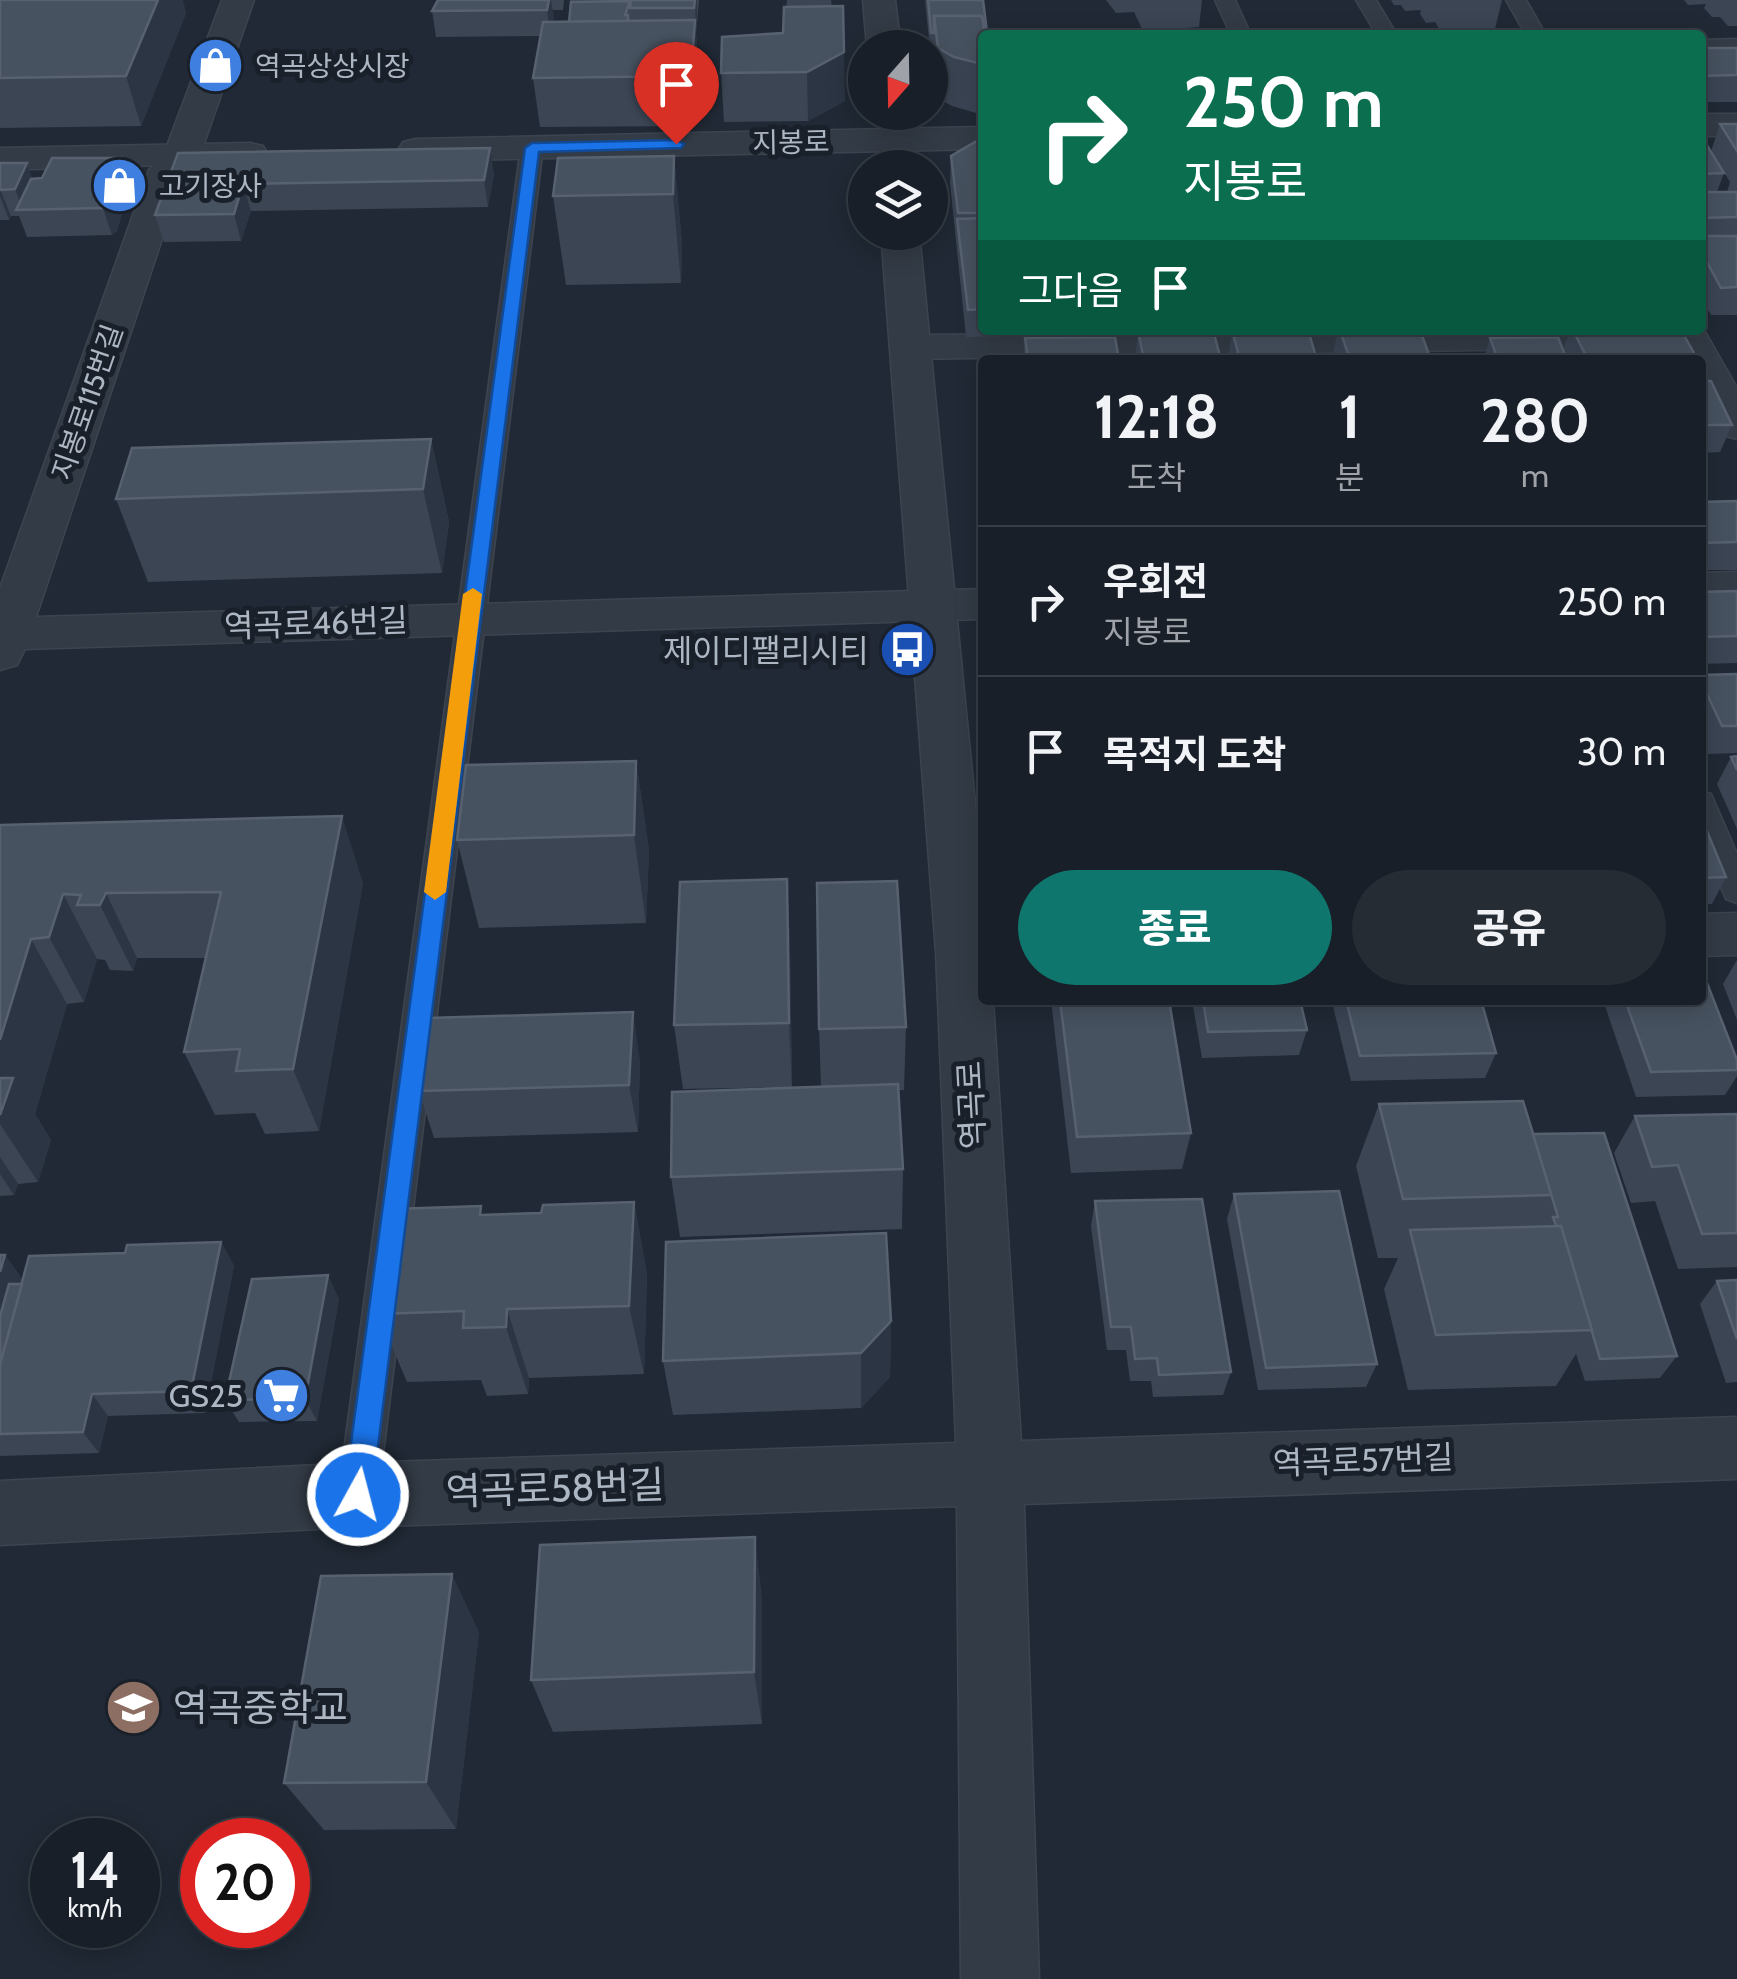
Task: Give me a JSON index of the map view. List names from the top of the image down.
{
  "streets": {
    "street": [
      "지봉로",
      "지봉로115번길",
      "역곡로46번길",
      "역곡로",
      "역곡로57번길",
      "역곡로58번길"
    ]
  },
  "crossings": [
    ["지봉로115번길", "역곡로46번길"],
    ["역곡로46번길", "역곡로"],
    ["역곡로", "역곡로57번길"],
    ["역곡로", "역곡로58번길"],
    ["역곡로57번길", "역곡로58번길"]
  ],
  "places": {
    "shop": ["역곡상상시장", "고기장사"],
    "bus stop": ["제이디팰리시티"],
    "supermarket": ["GS25"],
    "school or university": ["역곡중학교"]
  },
  "north": "bottom",
  "page": {
    "turn": ["250 m", "지봉로"],
    "then": "그다음",
    "eta": [
      "12:18",
      "도착",
      "1",
      "분",
      "280",
      "m"
    ],
    "list": [
      {
        "name": "우회전",
        "note": "지봉로",
        "value": "250 m"
      },
      {
        "name": "목적지 도착",
        "value": "30 m"
      }
    ],
    "buttons": ["종료", "공유"],
    "speed": "14 km/h",
    "limit": "20"
  }
}
